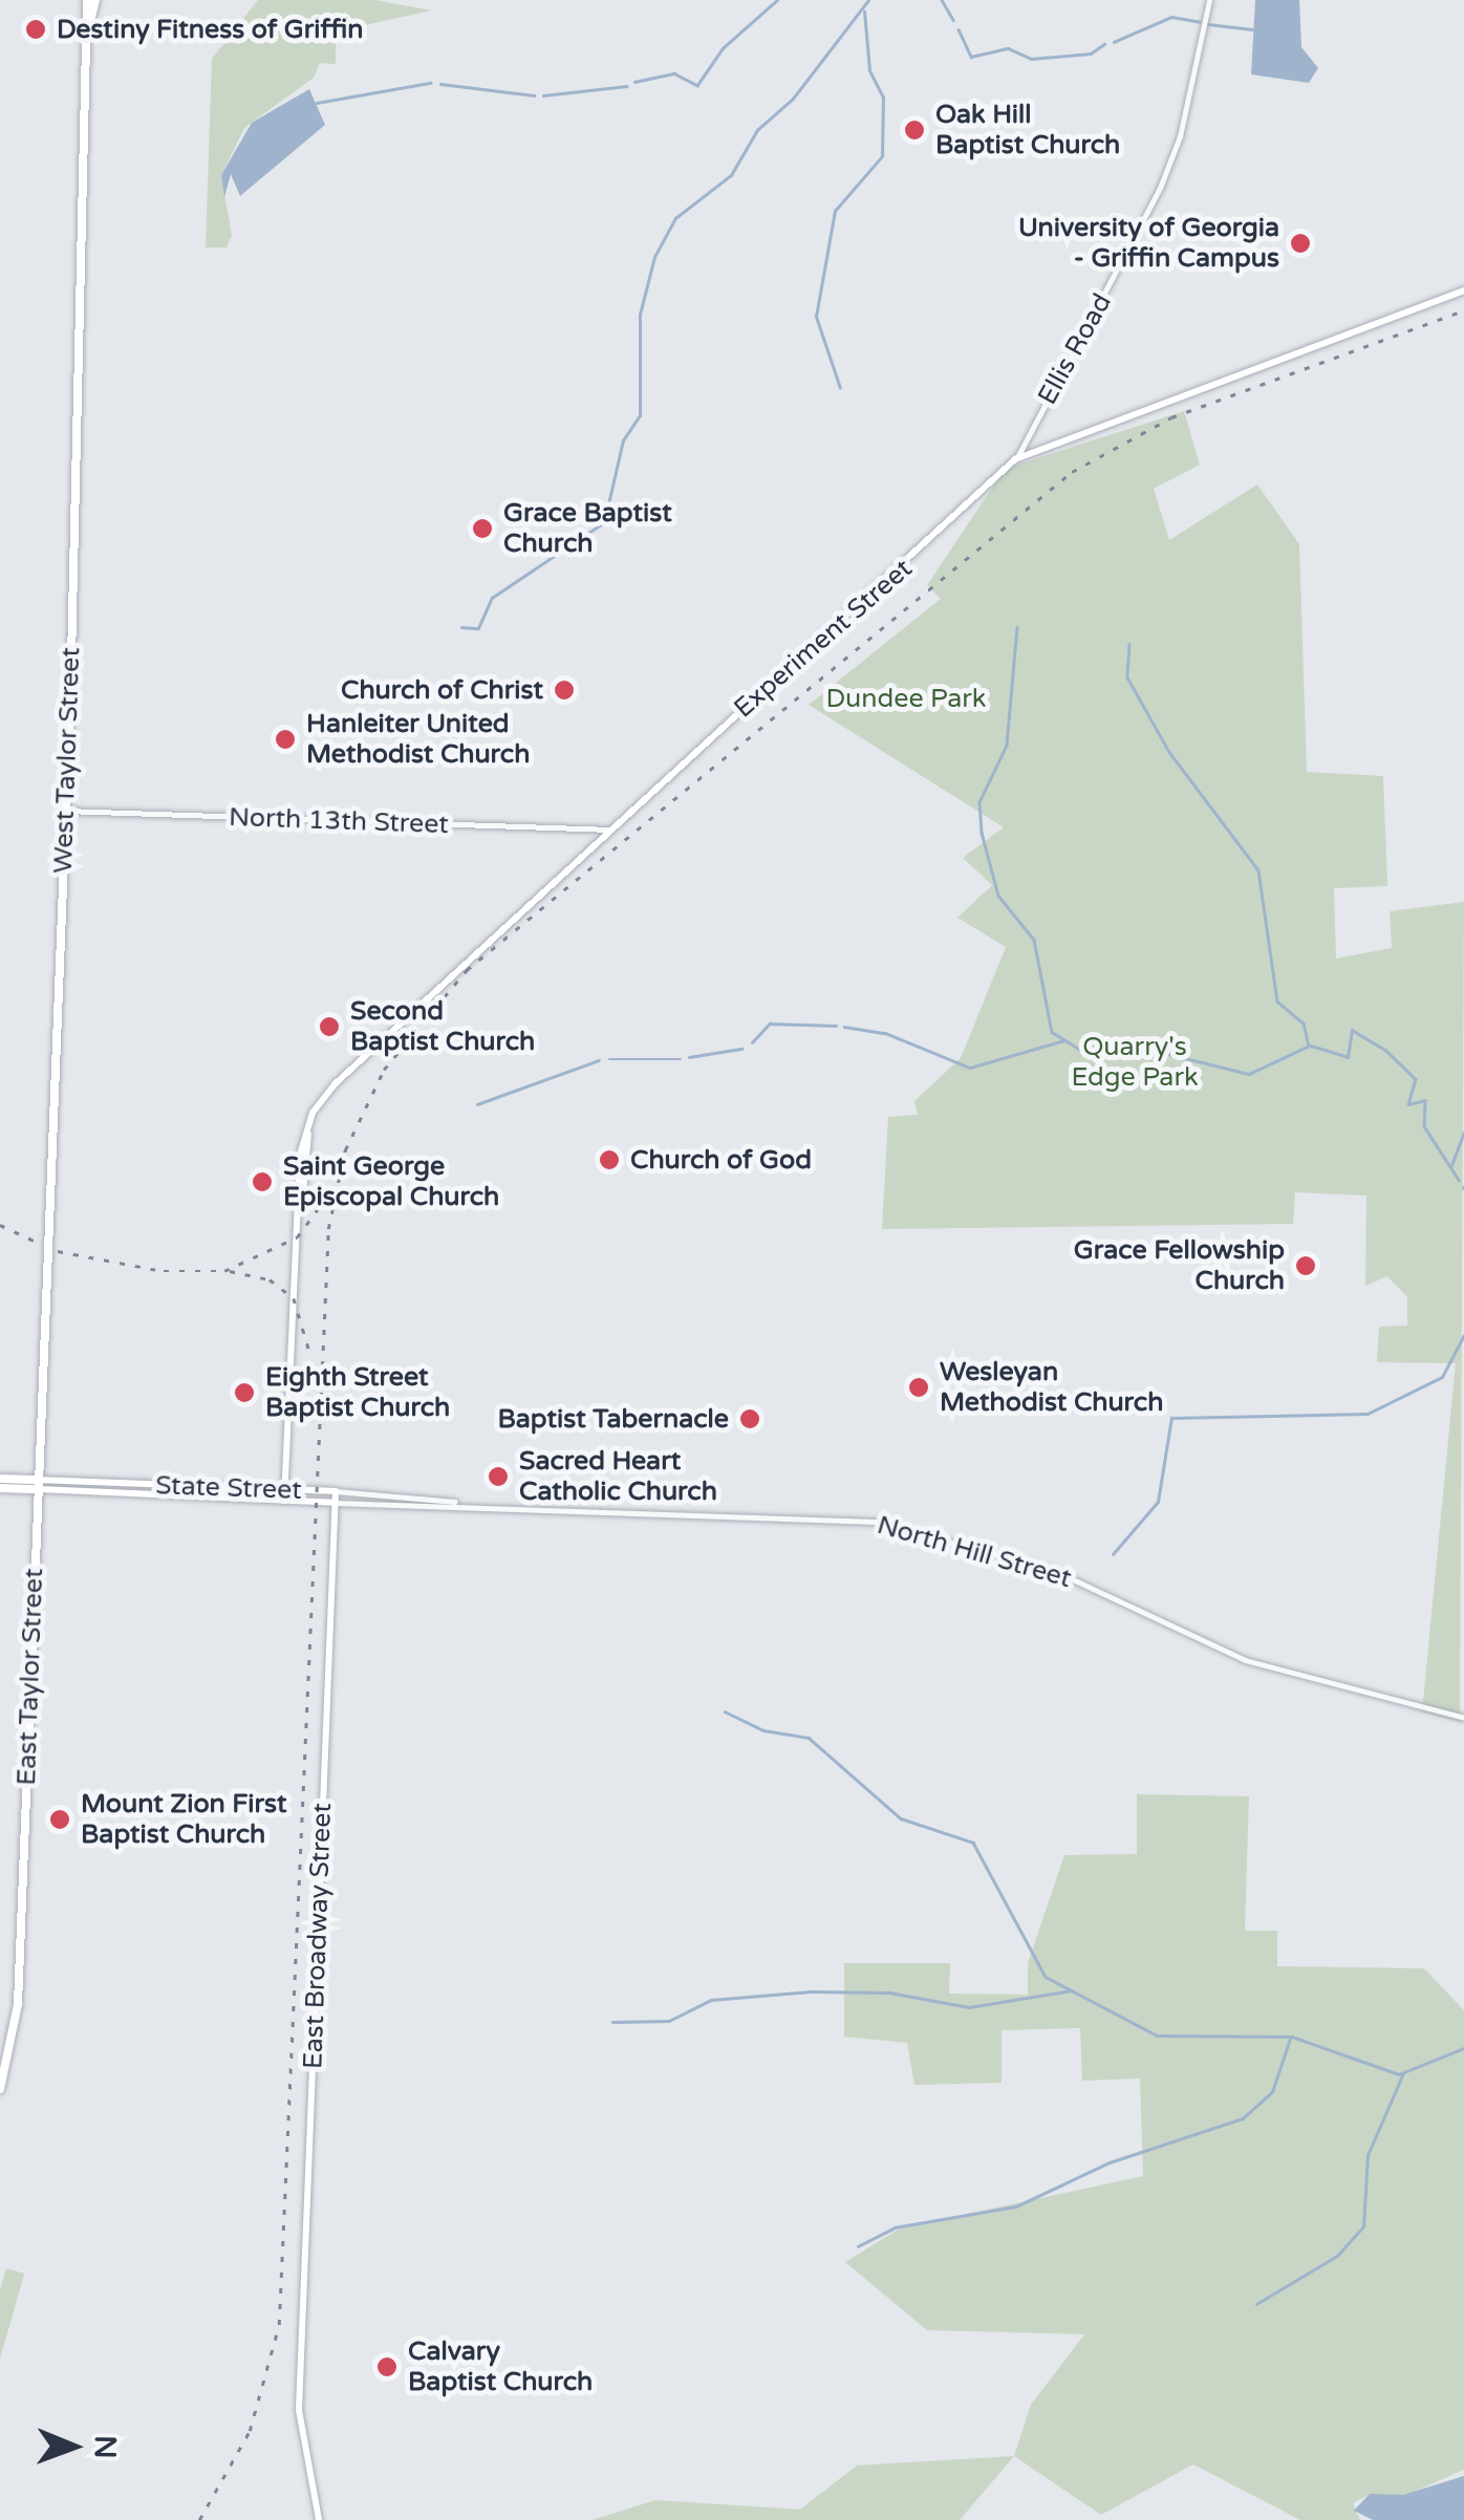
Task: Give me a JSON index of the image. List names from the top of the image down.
{
  "streets": {
    "main road": [
      "Experiment Street",
      "West Taylor Street",
      "State Street",
      "East Taylor Street",
      "East Broadway Street"
    ],
    "street": ["Ellis Road", "North 13th Street", "North Hill Street"]
  },
  "crossings": [
    ["Ellis Road", "Experiment Street"],
    ["Experiment Street", "North 13th Street"],
    ["West Taylor Street", "North 13th Street"],
    ["West Taylor Street", "State Street"],
    ["West Taylor Street", "East Taylor Street"],
    ["State Street", "North Hill Street"],
    ["State Street", "East Taylor Street"],
    ["State Street", "East Broadway Street"],
    ["North Hill Street", "East Broadway Street"]
  ],
  "parks": ["Dundee Park", "Quarry's Edge Park"],
  "places": [
    "Destiny Fitness of Griffin",
    "Oak Hill Baptist Church",
    "University of Georgia - Griffin Campus",
    "Grace Baptist Church",
    "Church of Christ",
    "Hanleiter United Methodist Church",
    "Second Baptist Church",
    "Church of God",
    "Saint George Episcopal Church",
    "Grace Fellowship Church",
    "Wesleyan Methodist Church",
    "Eighth Street Baptist Church",
    "Baptist Tabernacle",
    "Sacred Heart Catholic Church",
    "Mount Zion First Baptist Church",
    "Calvary Baptist Church"
  ],
  "north": "right"
}
